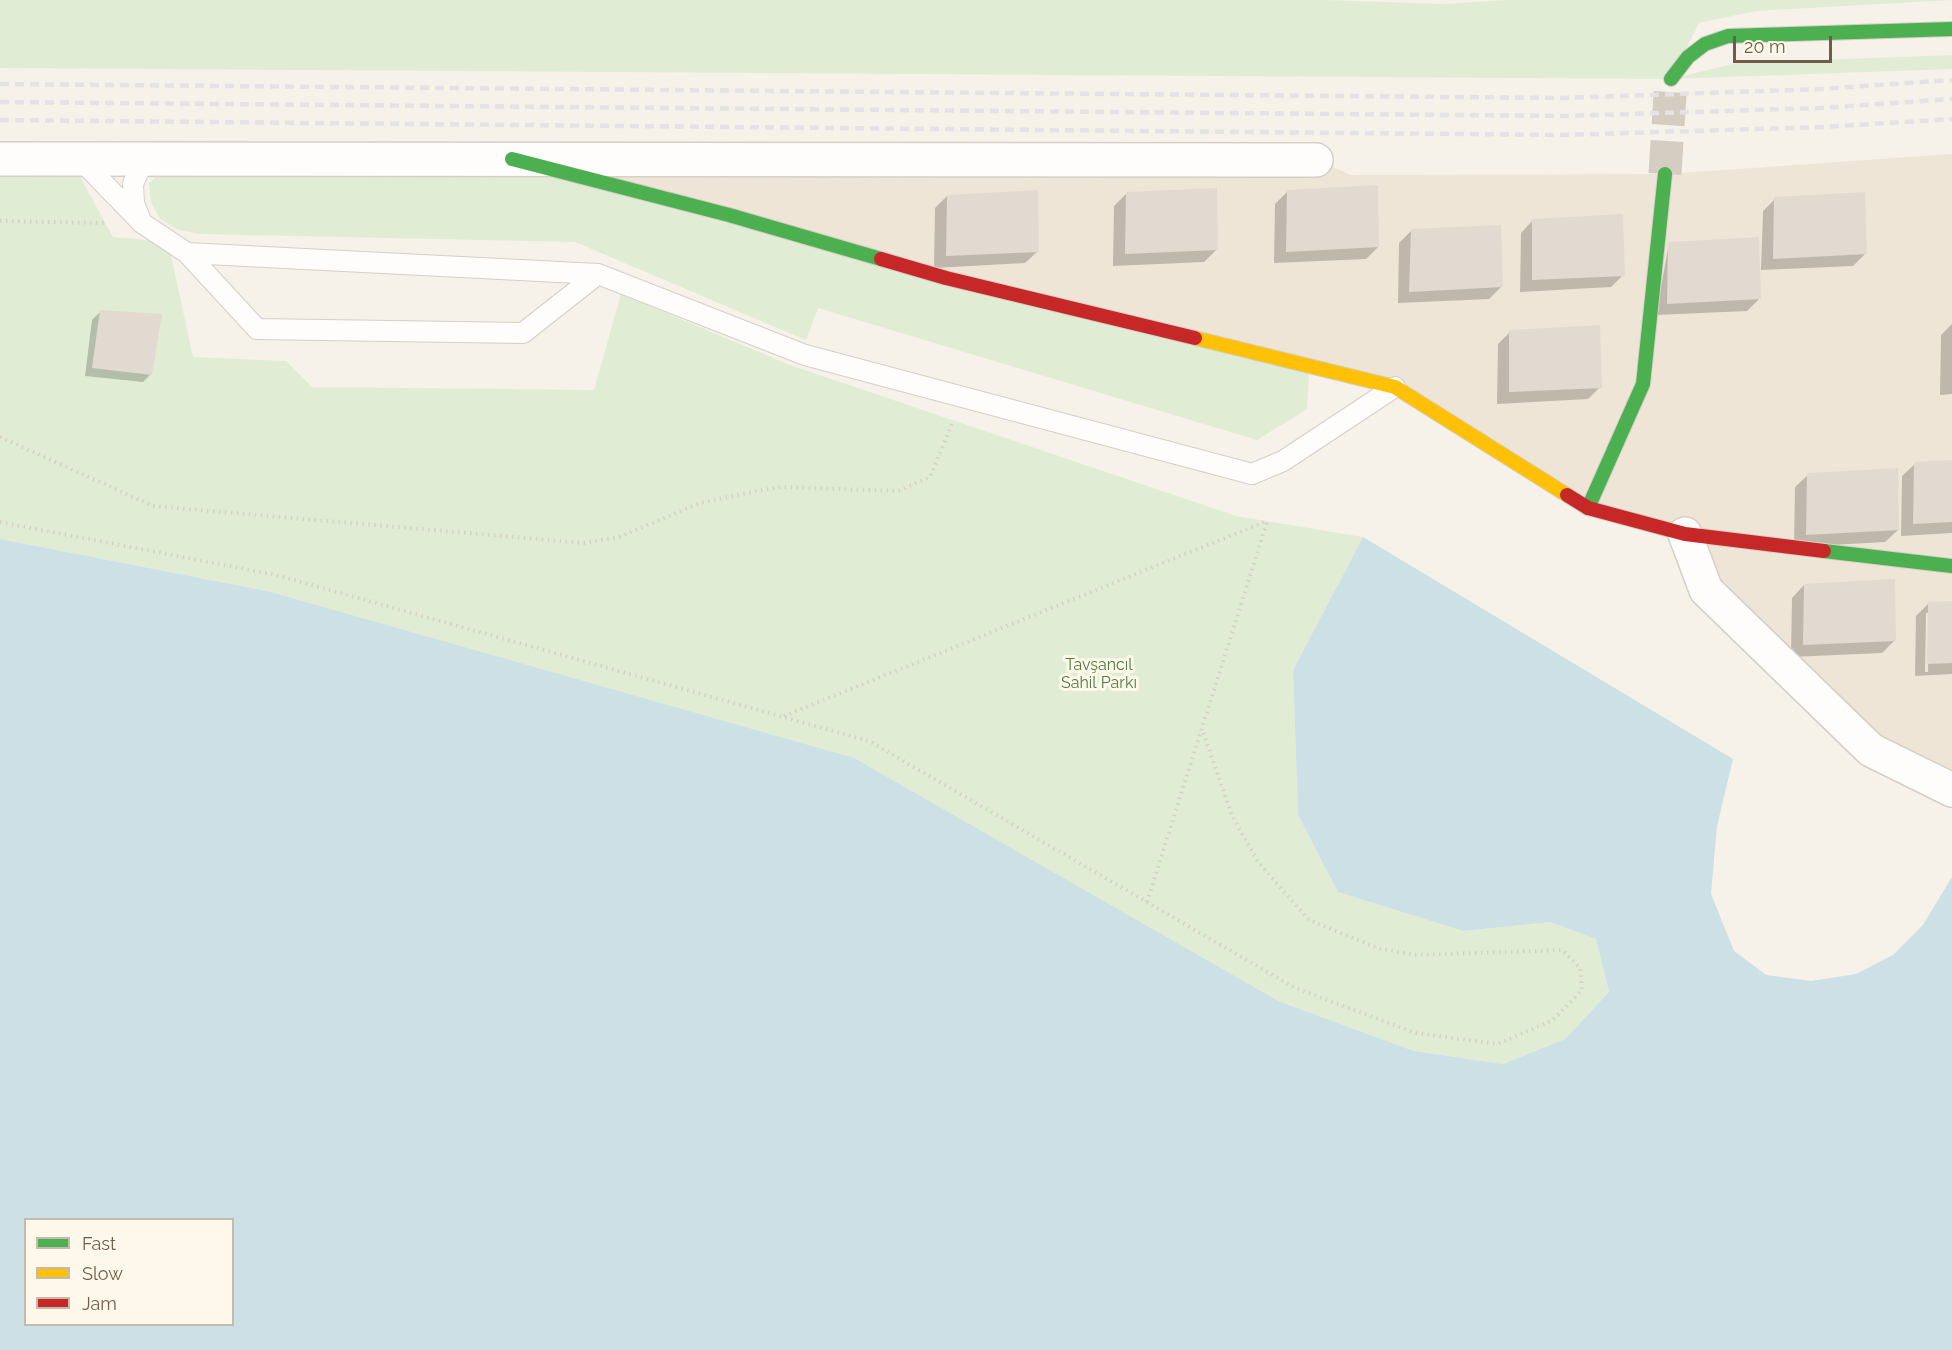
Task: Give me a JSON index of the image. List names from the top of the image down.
{
  "parks": ["Tavşancıl Sahil Parkı"],
  "legend": ["Fast", "Slow", "Jam"],
  "scale_bar": "20 m"
}
